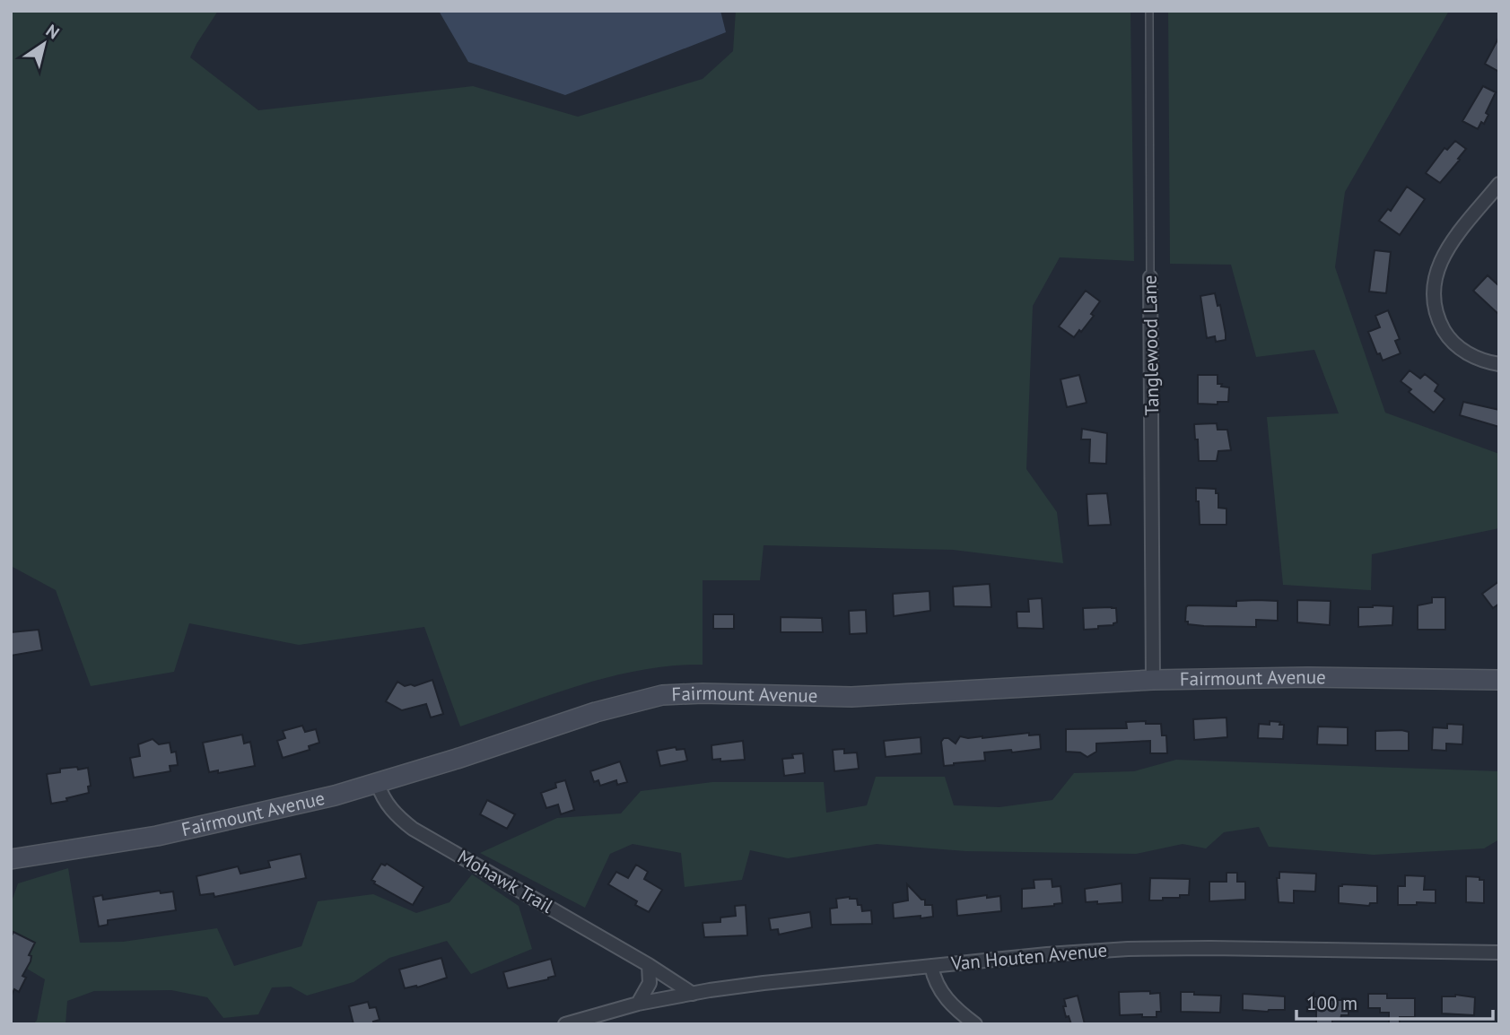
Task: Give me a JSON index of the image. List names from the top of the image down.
{
  "streets": {
    "main road": ["Fairmount Avenue"],
    "street": ["Tanglewood Lane", "Mohawk Trail", "Van Houten Avenue"]
  },
  "crossings": [
    ["Tanglewood Lane", "Fairmount Avenue"],
    ["Fairmount Avenue", "Mohawk Trail"],
    ["Mohawk Trail", "Van Houten Avenue"]
  ],
  "scale_bar": "100 m",
  "north": "top right"
}
